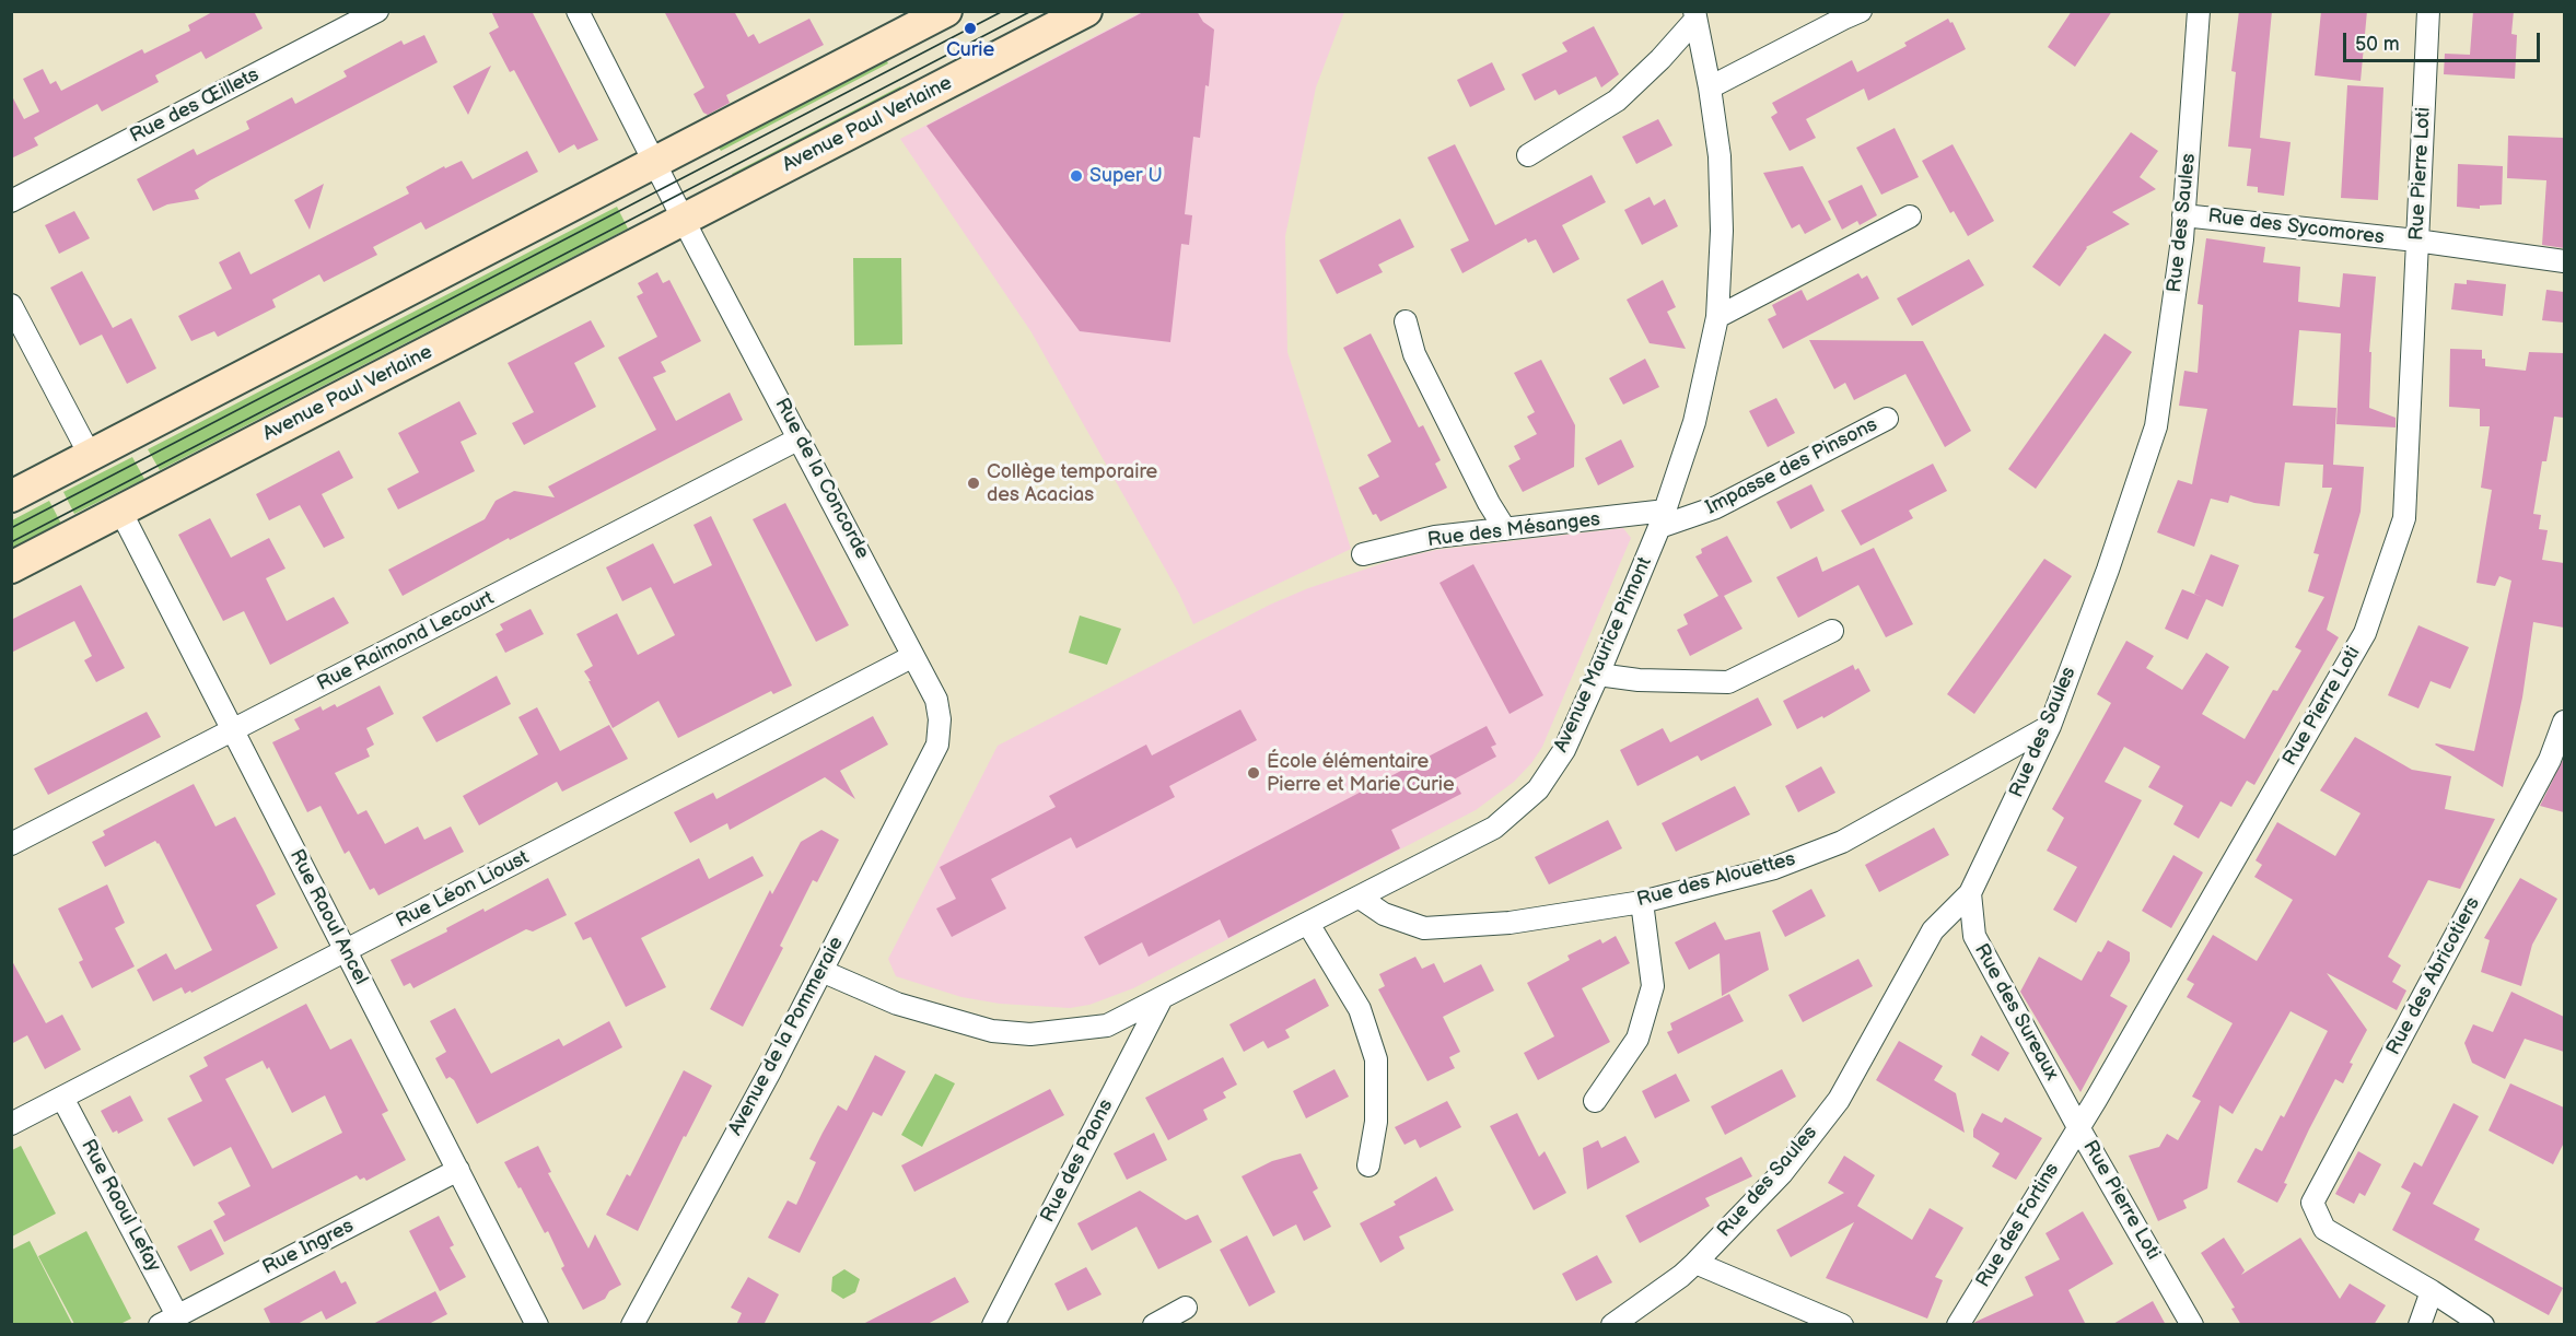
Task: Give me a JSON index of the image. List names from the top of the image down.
{
  "streets": {
    "street": [
      "Rue des Œillets",
      "Avenue Paul Verlaine",
      "Rue Pierre Loti",
      "Rue des Saules",
      "Rue des Sycomores",
      "Impasse des Pinsons",
      "Rue de la Concorde",
      "Rue des Mésanges",
      "Rue Raimond Lecourt",
      "Avenue Maurice Pimont",
      "Rue des Alouettes",
      "Rue Léon Lioust",
      "Rue Raoul Ancel",
      "Rue des Abricotiers",
      "Rue des Sureaux",
      "Avenue de la Pommeraie",
      "Rue des Paons",
      "Rue Raoul Lefay",
      "Rue des Fortins",
      "Rue Ingres"
    ]
  },
  "crossings": [
    ["Avenue Paul Verlaine", "Rue de la Concorde"],
    ["Avenue Paul Verlaine", "Rue Raoul Ancel"],
    ["Rue Pierre Loti", "Rue des Sycomores"],
    ["Rue Pierre Loti", "Rue des Sureaux"],
    ["Rue Pierre Loti", "Rue des Fortins"],
    ["Rue des Saules", "Rue des Sycomores"],
    ["Rue des Saules", "Rue des Alouettes"],
    ["Rue des Saules", "Rue des Sureaux"],
    ["Impasse des Pinsons", "Rue des Mésanges"],
    ["Impasse des Pinsons", "Avenue Maurice Pimont"],
    ["Rue de la Concorde", "Rue Raimond Lecourt"],
    ["Rue de la Concorde", "Rue Léon Lioust"],
    ["Rue de la Concorde", "Avenue de la Pommeraie"],
    ["Rue des Mésanges", "Avenue Maurice Pimont"],
    ["Rue Raimond Lecourt", "Rue Raoul Ancel"],
    ["Avenue Maurice Pimont", "Rue des Alouettes"],
    ["Avenue Maurice Pimont", "Avenue de la Pommeraie"],
    ["Avenue Maurice Pimont", "Rue des Paons"],
    ["Rue Léon Lioust", "Rue Raoul Ancel"],
    ["Rue Léon Lioust", "Rue Raoul Lefay"],
    ["Rue Raoul Ancel", "Rue Ingres"],
    ["Rue des Sureaux", "Rue des Fortins"],
    ["Rue Raoul Lefay", "Rue Ingres"]
  ],
  "places": [
    "Curie",
    "Super U",
    "Collège temporaire des Acacias",
    "École élémentaire Pierre et Marie Curie"
  ],
  "scale_bar": "50 m"
}
